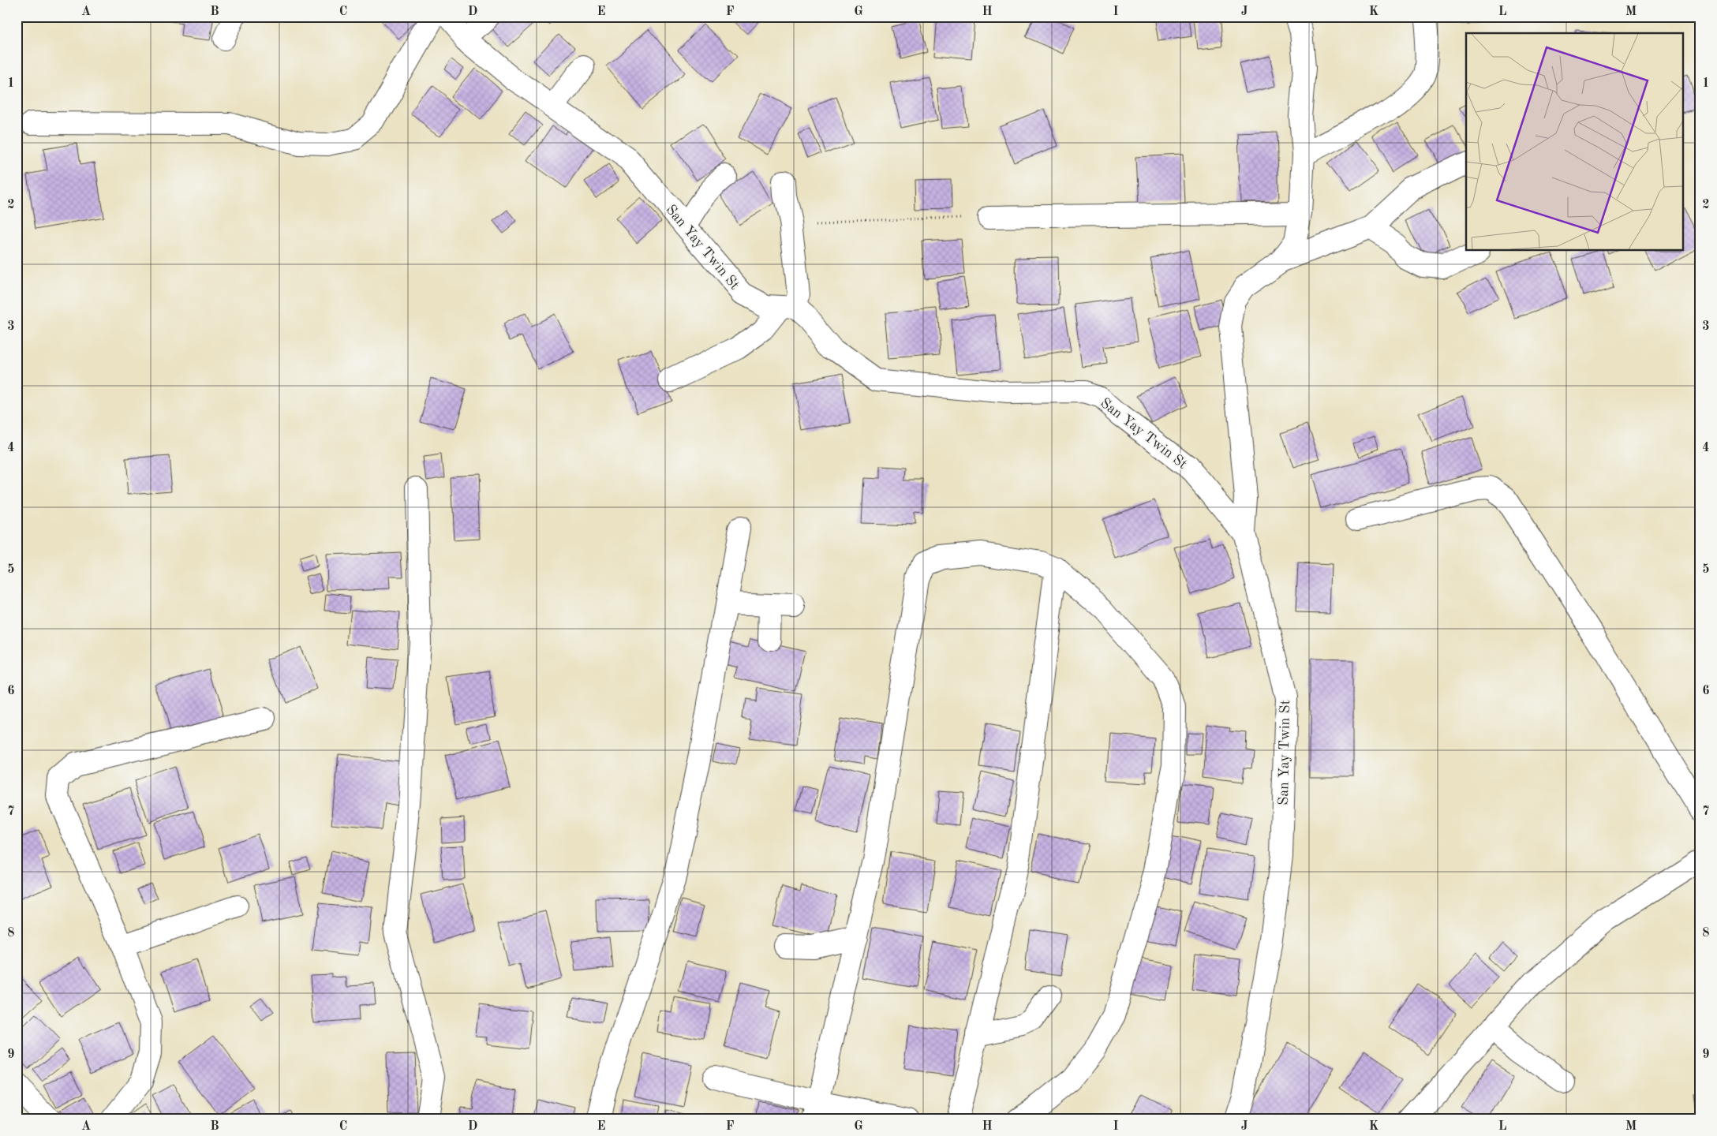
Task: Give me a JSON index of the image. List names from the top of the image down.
{
  "streets": {
    "street": ["San Yay Twin St"]
  },
  "grid": {
    "columns": [
      "A",
      "B",
      "C",
      "D",
      "E",
      "F",
      "G",
      "H",
      "I",
      "J",
      "K",
      "L",
      "M"
    ],
    "rows": [
      "1",
      "2",
      "3",
      "4",
      "5",
      "6",
      "7",
      "8",
      "9"
    ]
  }
}
